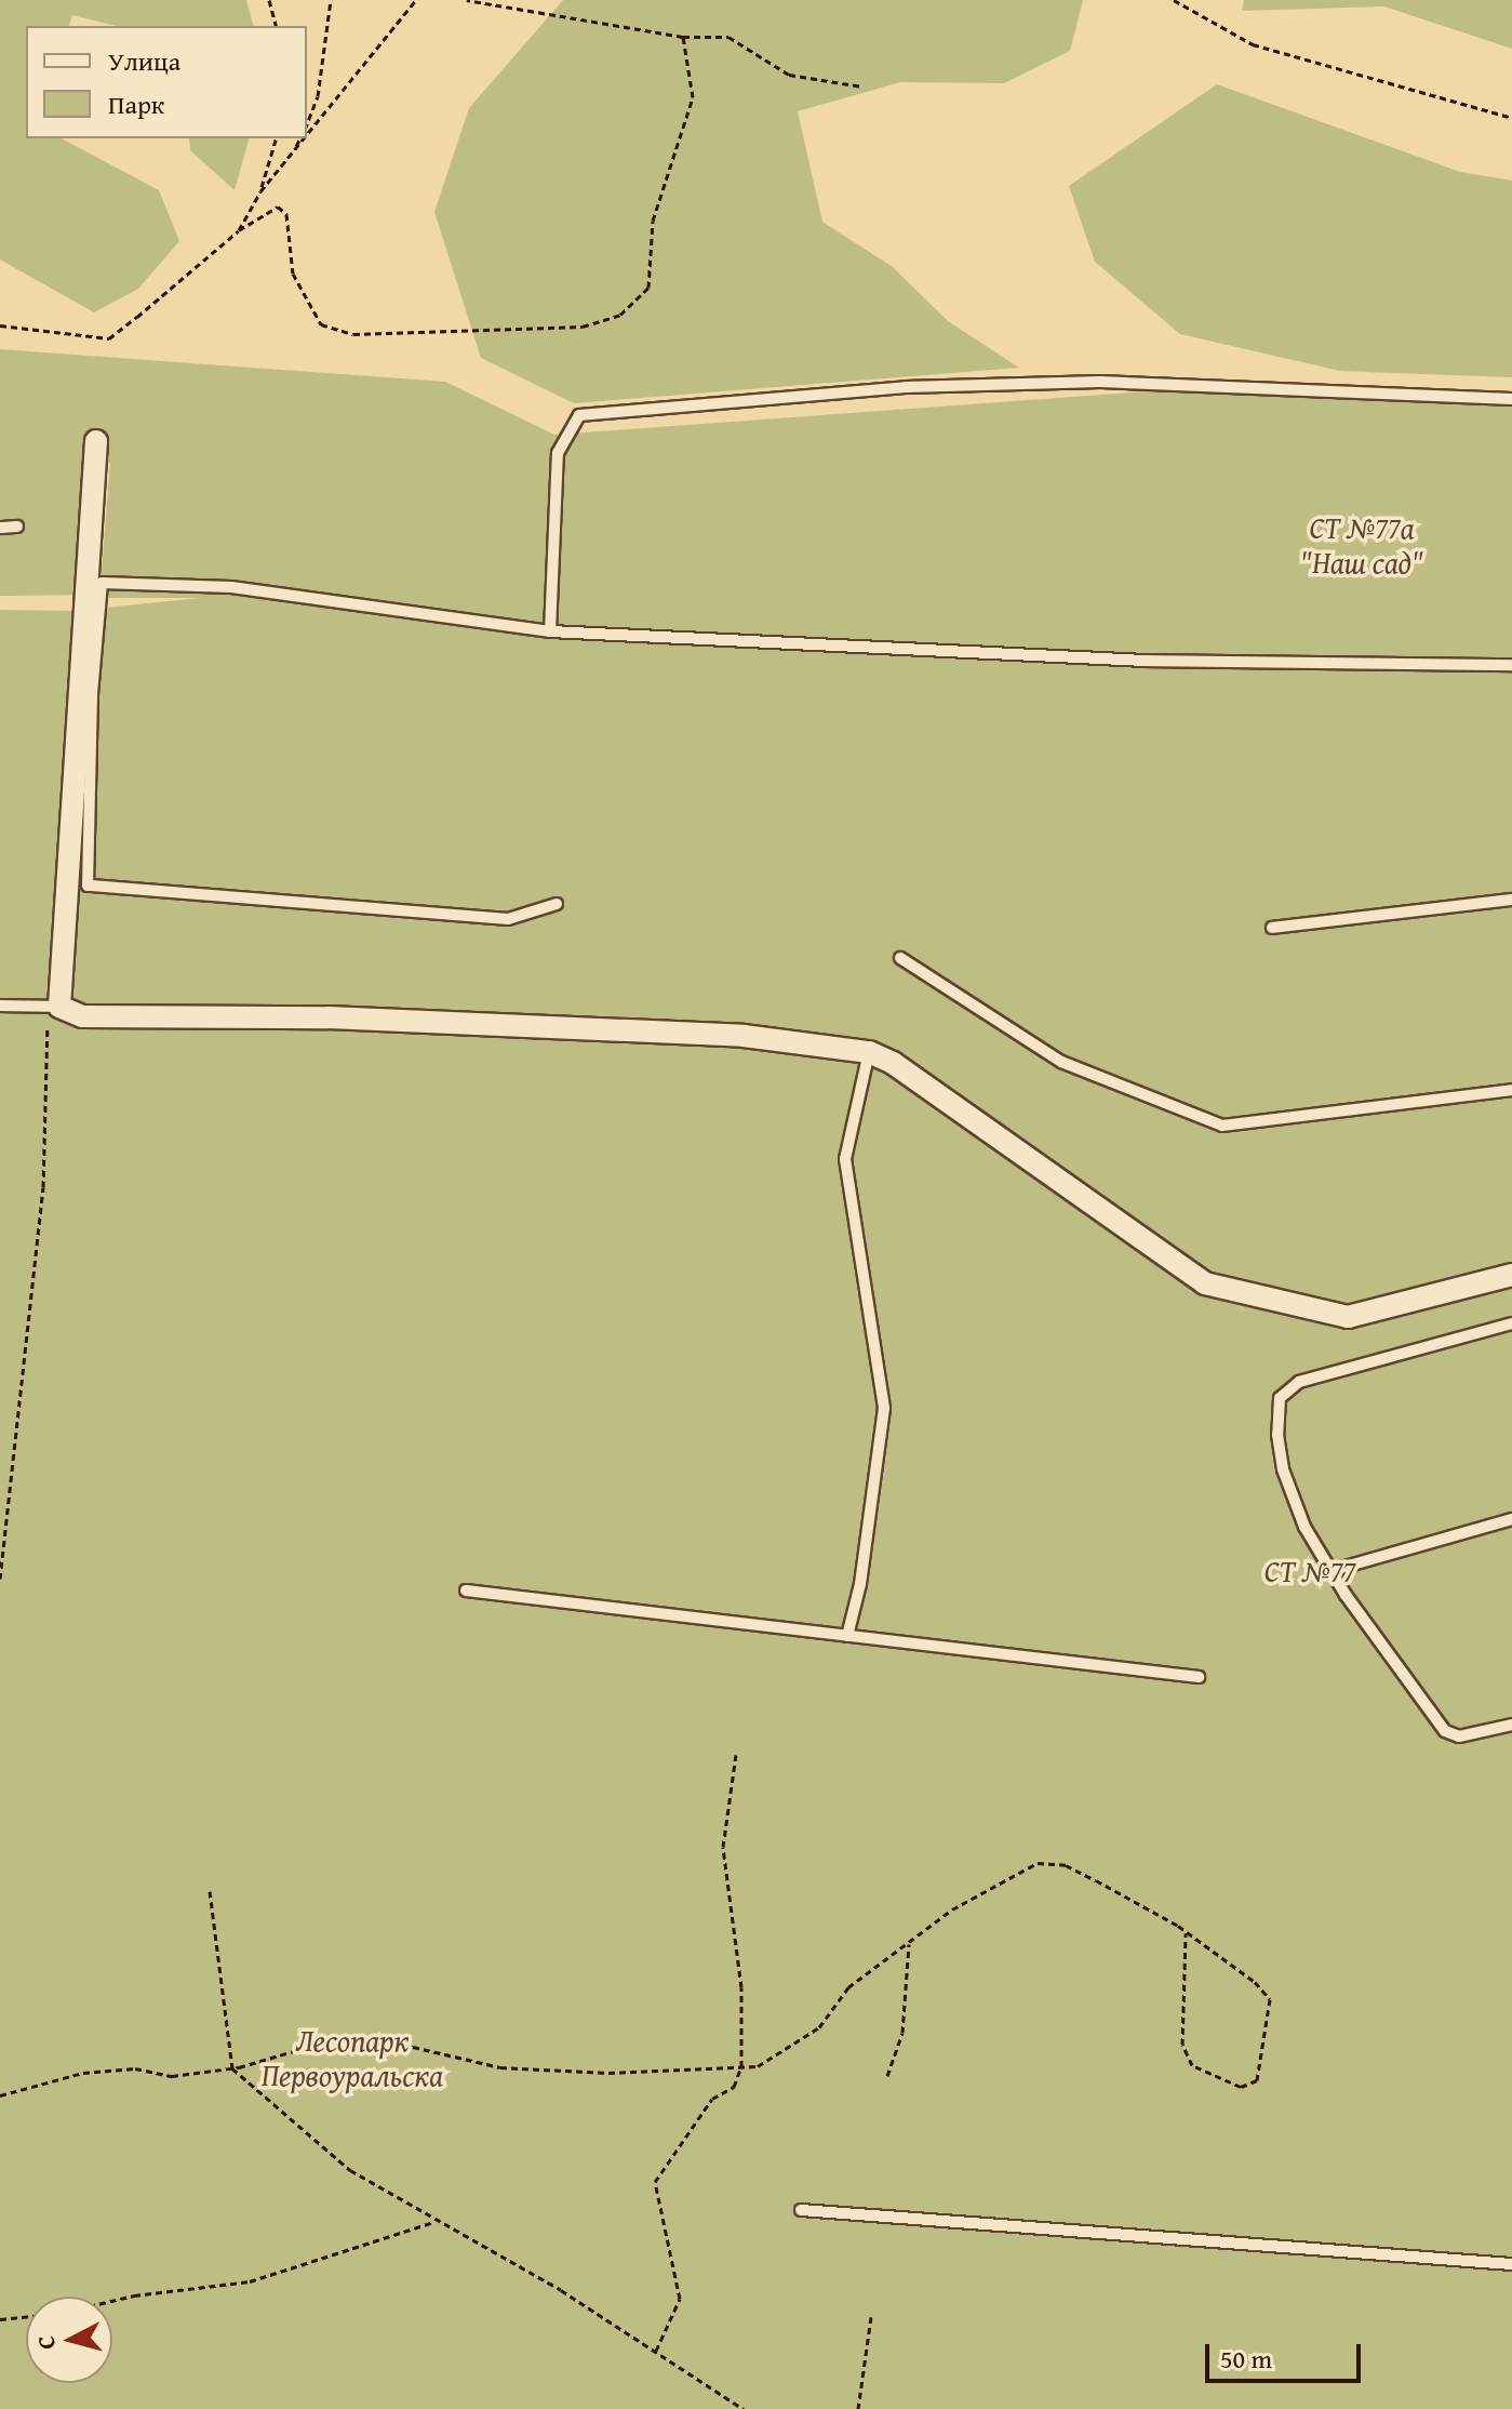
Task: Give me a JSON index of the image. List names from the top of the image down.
{
  "parks": ["СТ №77а \"Наш сад\"", "СТ №77", "Лесопарк Первоуральска"],
  "legend": ["Улица", "Парк"],
  "scale_bar": "50 m",
  "north": "left"
}
